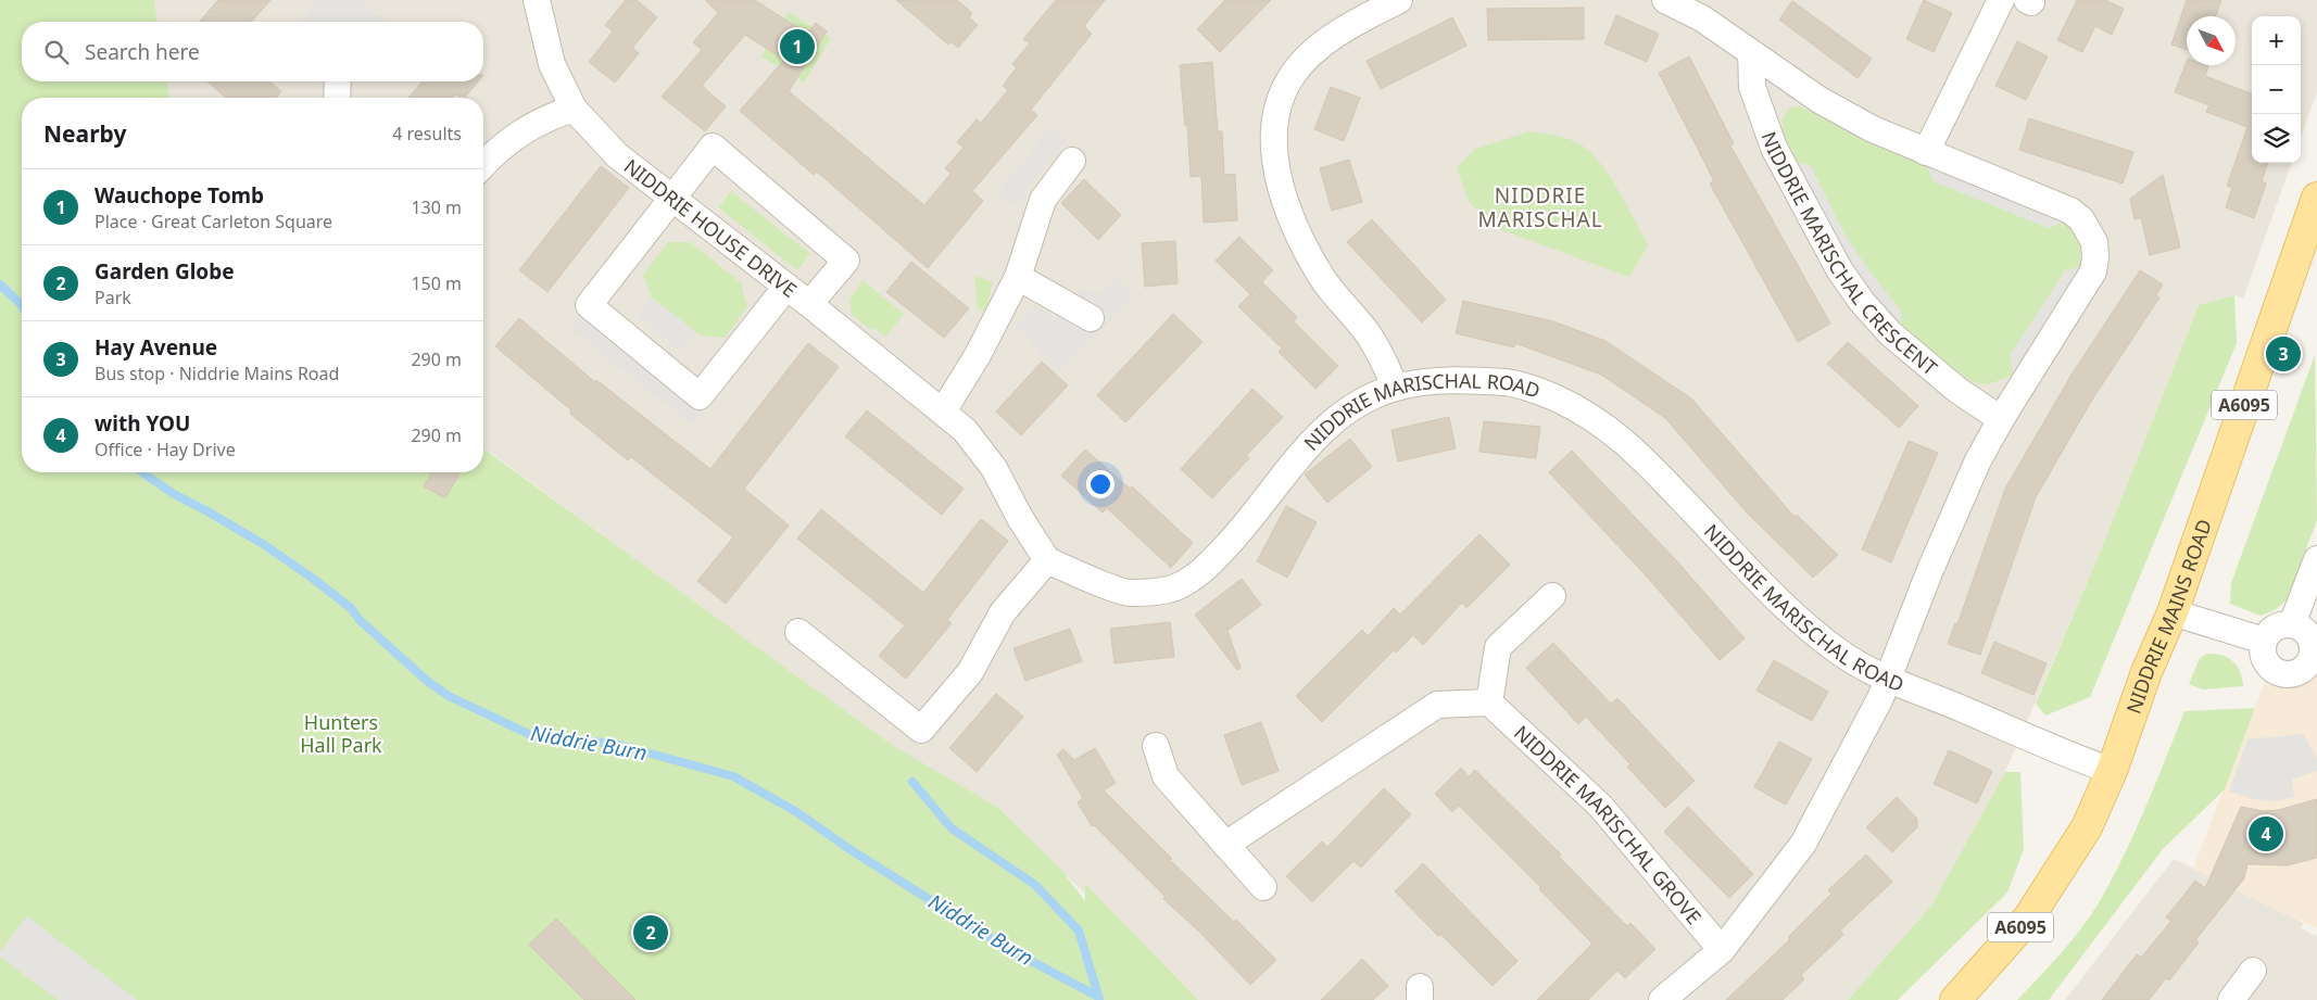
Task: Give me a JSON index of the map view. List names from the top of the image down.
{
  "streets": {
    "main road": ["A6095", "NIDDRIE MAINS ROAD"],
    "street": [
      "NIDDRIE HOUSE DRIVE",
      "NIDDRIE MARISCHAL CRESCENT",
      "NIDDRIE MARISCHAL ROAD",
      "NIDDRIE MARISCHAL GROVE"
    ]
  },
  "crossings": [
    ["NIDDRIE HOUSE DRIVE", "NIDDRIE MARISCHAL ROAD"],
    ["NIDDRIE MARISCHAL ROAD", "NIDDRIE MAINS ROAD"]
  ],
  "districts": ["NIDDRIE MARISCHAL"],
  "water": ["Niddrie Burn"],
  "parks": ["Hunters Hall Park"],
  "north": "bottom right",
  "page": {
    "map_buttons": ["+", "−"],
    "search": "Search here",
    "pins": [
      "1",
      "3",
      "4",
      "2"
    ],
    "heading": ["Nearby", "4 results"],
    "list": [
      {
        "mark": "1",
        "name": "Wauchope Tomb",
        "note": "Place · Great Carleton Square",
        "value": "130 m"
      },
      {
        "mark": "2",
        "name": "Garden Globe",
        "note": "Park",
        "value": "150 m"
      },
      {
        "mark": "3",
        "name": "Hay Avenue",
        "note": "Bus stop · Niddrie Mains Road",
        "value": "290 m"
      },
      {
        "mark": "4",
        "name": "with YOU",
        "note": "Office · Hay Drive",
        "value": "290 m"
      }
    ]
  }
}
